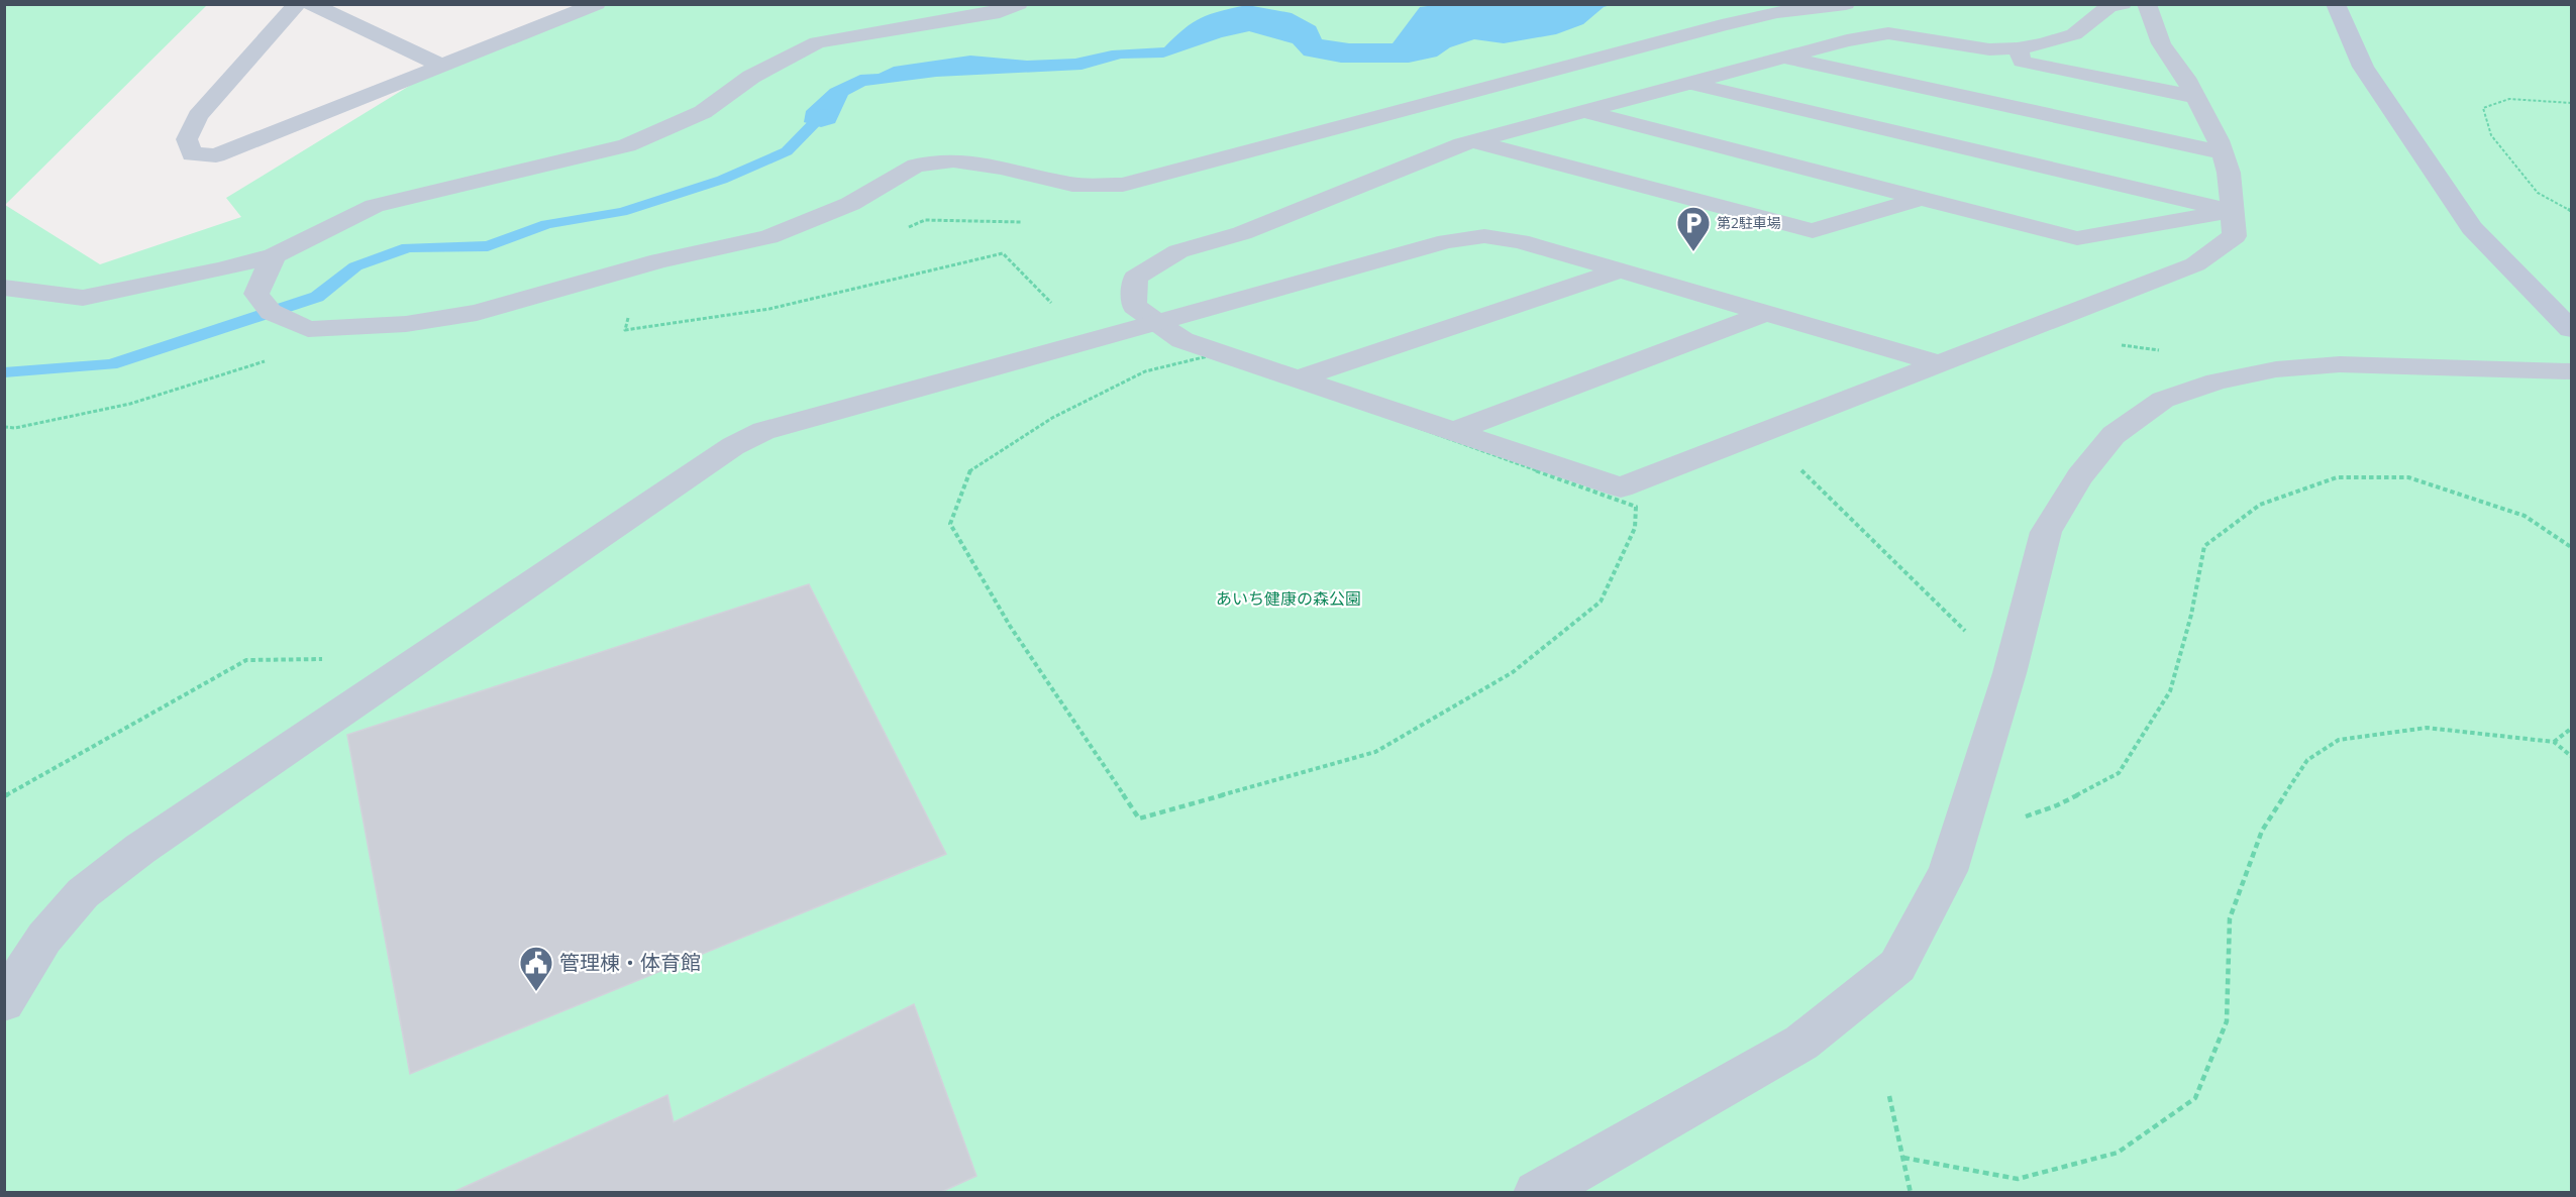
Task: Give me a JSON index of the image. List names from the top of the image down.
{
  "parks": ["あいち健康の森公園"],
  "places": {
    "parking": ["第2駐車場"],
    "public building": ["管理棟・体育館"]
  }
}
